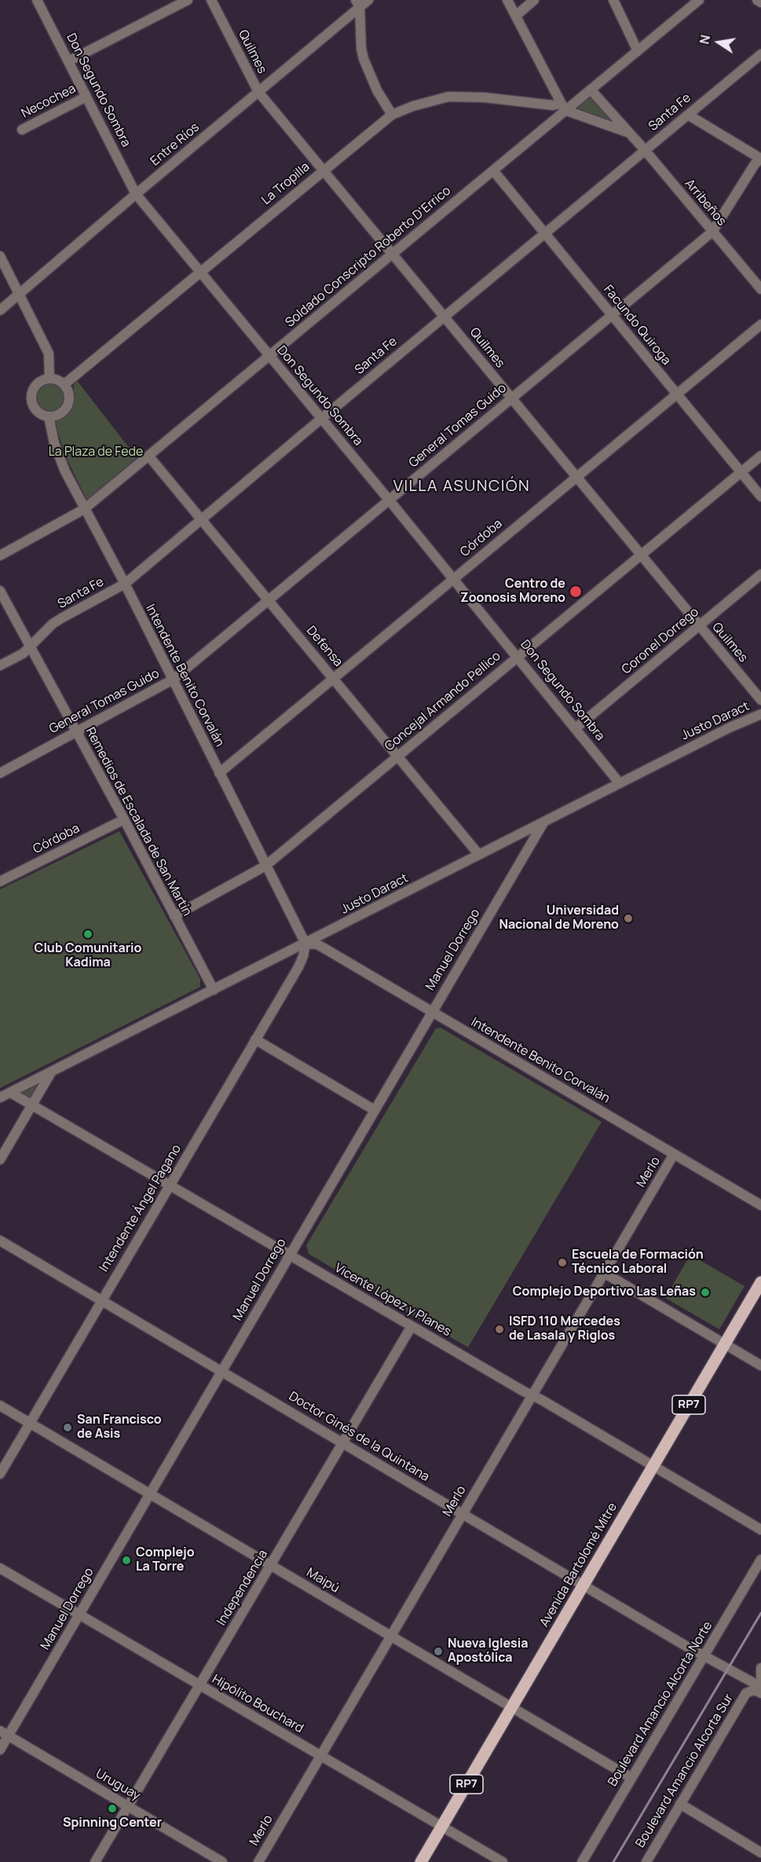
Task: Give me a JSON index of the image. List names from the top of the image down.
{
  "streets": {
    "main road": ["RP7", "Avenida Bartolomé Mitre"],
    "street": [
      "Quilmes",
      "Don Segundo Sombra",
      "Necochea",
      "Santa Fe",
      "Entre Ríos",
      "La Tropilla",
      "Arribeños",
      "Soldado Conscripto Roberto D'Errico",
      "Facundo Quiroga",
      "General Tomas Guido",
      "Córdoba",
      "Coronel Dorrego",
      "Defensa",
      "Intendente Benito Corvalán",
      "Concejal Armando Pellico",
      "Justo Daract",
      "Remedios de Escalada de San Martín",
      "Manuel Dorrego",
      "Merlo",
      "Intendente Ángel Pagano",
      "Vicente López y Planes",
      "Doctor Ginés de la Quintana",
      "Maipú",
      "Independencia",
      "Hipólito Bouchard",
      "Boulevard Amancio Alcorta Norte",
      "Boulevard Amancio Alcorta Sur",
      "Uruguay"
    ]
  },
  "crossings": [
    ["Quilmes", "Santa Fe"],
    ["Quilmes", "Entre Ríos"],
    ["Quilmes", "La Tropilla"],
    ["Quilmes", "Soldado Conscripto Roberto D'Errico"],
    ["Quilmes", "General Tomas Guido"],
    ["Quilmes", "Córdoba"],
    ["Quilmes", "Coronel Dorrego"],
    ["Quilmes", "Concejal Armando Pellico"],
    ["Don Segundo Sombra", "Necochea"],
    ["Don Segundo Sombra", "Santa Fe"],
    ["Don Segundo Sombra", "Entre Ríos"],
    ["Don Segundo Sombra", "La Tropilla"],
    ["Don Segundo Sombra", "Soldado Conscripto Roberto D'Errico"],
    ["Don Segundo Sombra", "General Tomas Guido"],
    ["Don Segundo Sombra", "Córdoba"],
    ["Don Segundo Sombra", "Coronel Dorrego"],
    ["Don Segundo Sombra", "Concejal Armando Pellico"],
    ["Don Segundo Sombra", "Justo Daract"],
    ["Santa Fe", "Arribeños"],
    ["Santa Fe", "Facundo Quiroga"],
    ["Santa Fe", "Defensa"],
    ["Santa Fe", "Intendente Benito Corvalán"],
    ["Santa Fe", "Remedios de Escalada de San Martín"],
    ["La Tropilla", "Arribeños"],
    ["La Tropilla", "Soldado Conscripto Roberto D'Errico"],
    ["La Tropilla", "Intendente Benito Corvalán"],
    ["Arribeños", "Soldado Conscripto Roberto D'Errico"],
    ["Arribeños", "General Tomas Guido"],
    ["Soldado Conscripto Roberto D'Errico", "Facundo Quiroga"],
    ["Soldado Conscripto Roberto D'Errico", "Defensa"],
    ["Soldado Conscripto Roberto D'Errico", "Intendente Benito Corvalán"],
    ["Facundo Quiroga", "General Tomas Guido"],
    ["Facundo Quiroga", "Córdoba"],
    ["Facundo Quiroga", "Concejal Armando Pellico"],
    ["General Tomas Guido", "Defensa"],
    ["General Tomas Guido", "Intendente Benito Corvalán"],
    ["General Tomas Guido", "Remedios de Escalada de San Martín"],
    ["Córdoba", "Defensa"],
    ["Córdoba", "Intendente Benito Corvalán"],
    ["Córdoba", "Remedios de Escalada de San Martín"],
    ["Defensa", "Concejal Armando Pellico"],
    ["Defensa", "Justo Daract"],
    ["Intendente Benito Corvalán", "Concejal Armando Pellico"],
    ["Intendente Benito Corvalán", "Justo Daract"],
    ["Intendente Benito Corvalán", "Manuel Dorrego"],
    ["Intendente Benito Corvalán", "Merlo"],
    ["Intendente Benito Corvalán", "Intendente Ángel Pagano"],
    ["Concejal Armando Pellico", "Remedios de Escalada de San Martín"],
    ["Justo Daract", "Remedios de Escalada de San Martín"],
    ["Justo Daract", "Manuel Dorrego"],
    ["Justo Daract", "Intendente Ángel Pagano"],
    ["Justo Daract", "Vicente López y Planes"],
    ["Manuel Dorrego", "Vicente López y Planes"],
    ["Manuel Dorrego", "Doctor Ginés de la Quintana"],
    ["Manuel Dorrego", "Maipú"],
    ["Manuel Dorrego", "Hipólito Bouchard"],
    ["Manuel Dorrego", "Uruguay"],
    ["Merlo", "Vicente López y Planes"],
    ["Merlo", "Doctor Ginés de la Quintana"],
    ["Merlo", "Maipú"],
    ["Merlo", "Hipólito Bouchard"],
    ["Intendente Ángel Pagano", "Vicente López y Planes"],
    ["Intendente Ángel Pagano", "Doctor Ginés de la Quintana"],
    ["Intendente Ángel Pagano", "Maipú"],
    ["Vicente López y Planes", "Avenida Bartolomé Mitre"],
    ["Vicente López y Planes", "Independencia"],
    ["Doctor Ginés de la Quintana", "Avenida Bartolomé Mitre"],
    ["Doctor Ginés de la Quintana", "Independencia"],
    ["Doctor Ginés de la Quintana", "Boulevard Amancio Alcorta Norte"],
    ["Avenida Bartolomé Mitre", "Maipú"],
    ["Avenida Bartolomé Mitre", "Hipólito Bouchard"],
    ["Maipú", "Independencia"],
    ["Maipú", "Boulevard Amancio Alcorta Norte"],
    ["Independencia", "Hipólito Bouchard"],
    ["Independencia", "Uruguay"]
  ],
  "districts": ["VILLA ASUNCIÓN"],
  "parks": ["La Plaza de Fede"],
  "places": [
    "Centro de Zoonosis Moreno",
    "Universidad Nacional de Moreno",
    "Club Comunitario Kadima",
    "Escuela de Formación Técnico Laboral",
    "Complejo Deportivo Las Leñas",
    "ISFD 110 Mercedes de Lasala y Riglos",
    "San Francisco de Asis",
    "Complejo La Torre",
    "Nueva Iglesia Apostólica",
    "Spinning Center"
  ],
  "north": "left"
}
